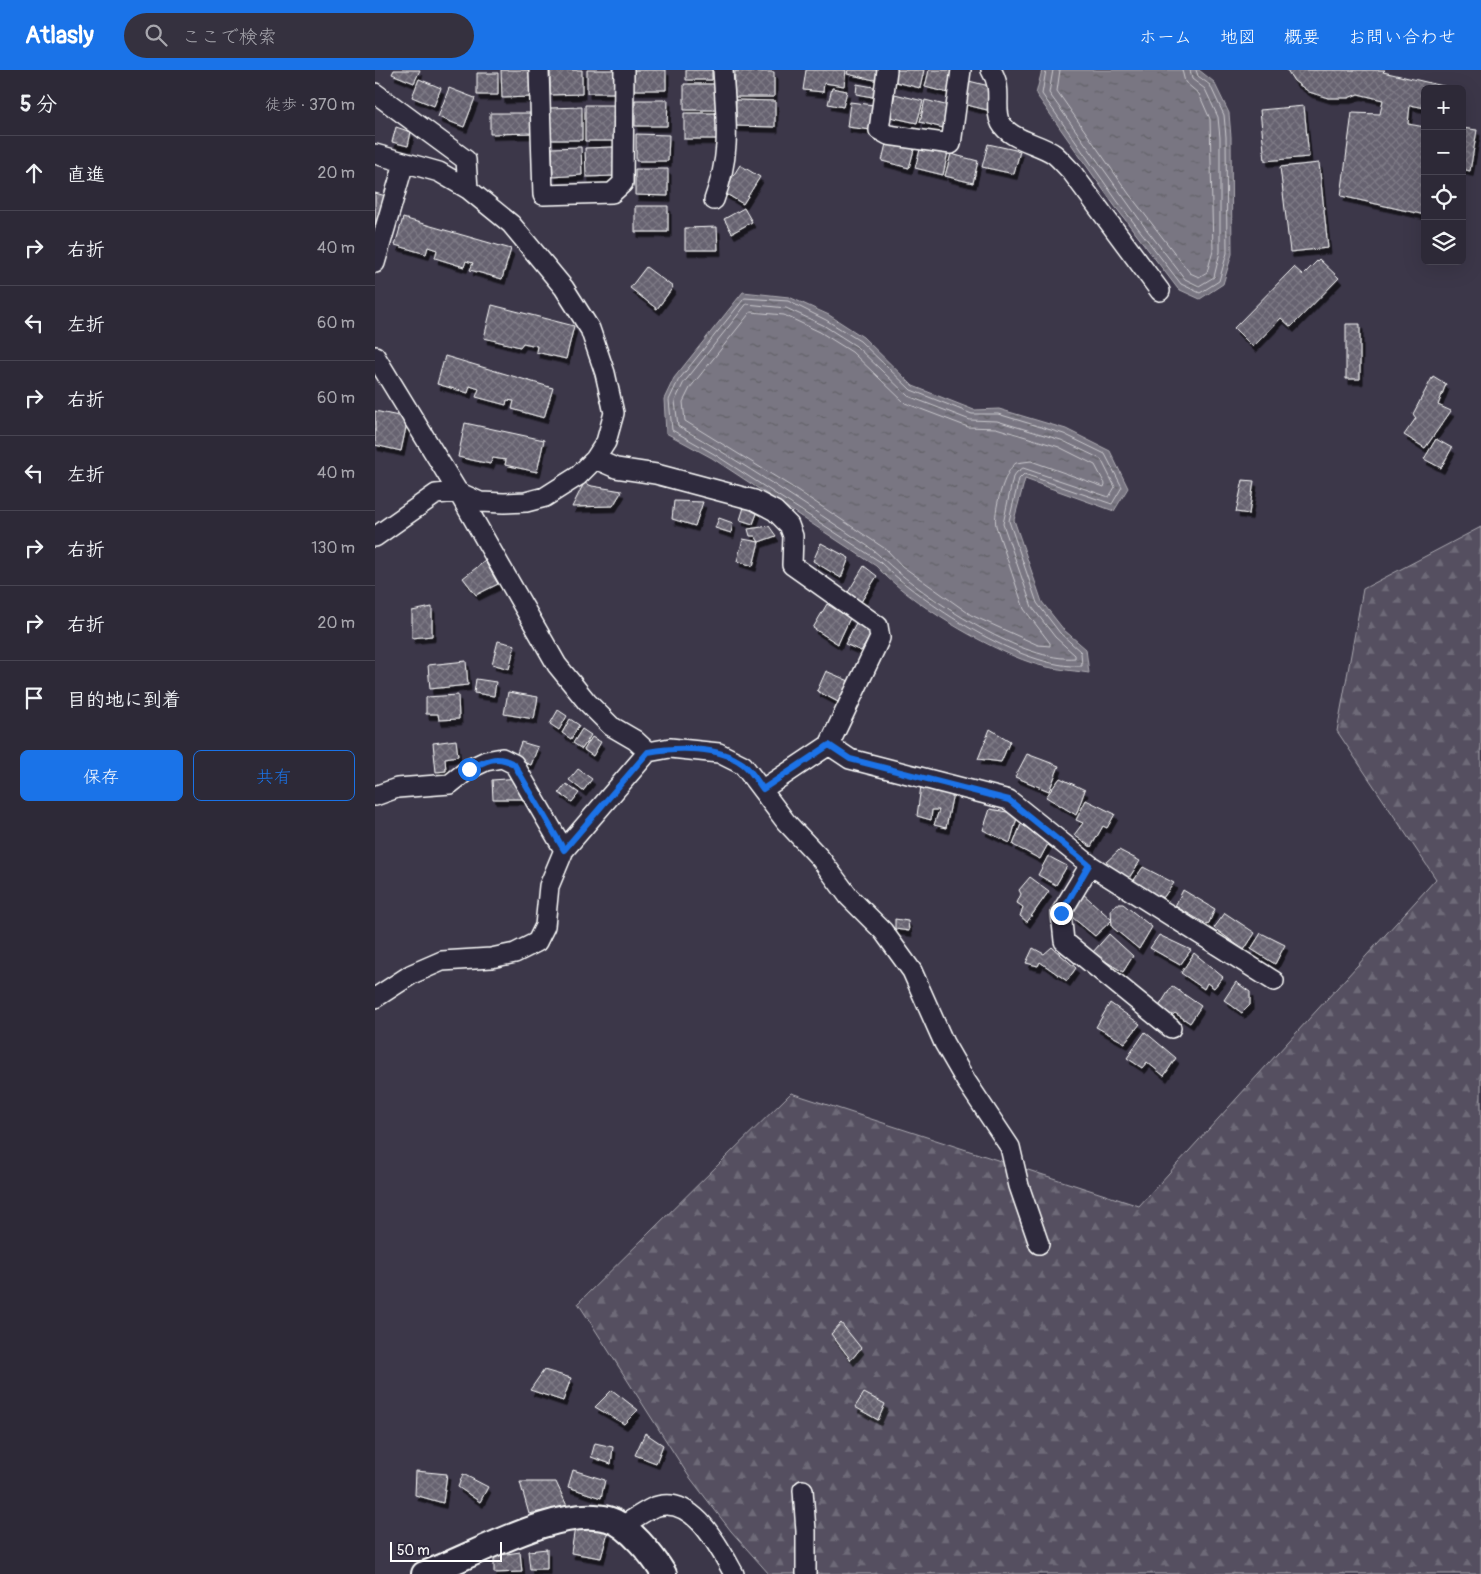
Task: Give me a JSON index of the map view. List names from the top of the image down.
{
  "scale_bar": "50 m",
  "page": {
    "header": "Atlasly",
    "search": "ここで検索",
    "nav": [
      "ホーム",
      "地図",
      "概要",
      "お問い合わせ"
    ],
    "heading": ["5 分", "徒歩 · 370 m"],
    "map_buttons": ["+", "−"],
    "list": [
      ["直進", "20 m"],
      ["右折", "40 m"],
      ["左折", "60 m"],
      ["右折", "60 m"],
      ["左折", "40 m"],
      ["右折", "130 m"],
      ["右折", "20 m"],
      "目的地に到着"
    ],
    "buttons": ["保存", "共有"],
    "scale": "50 m"
  }
}
